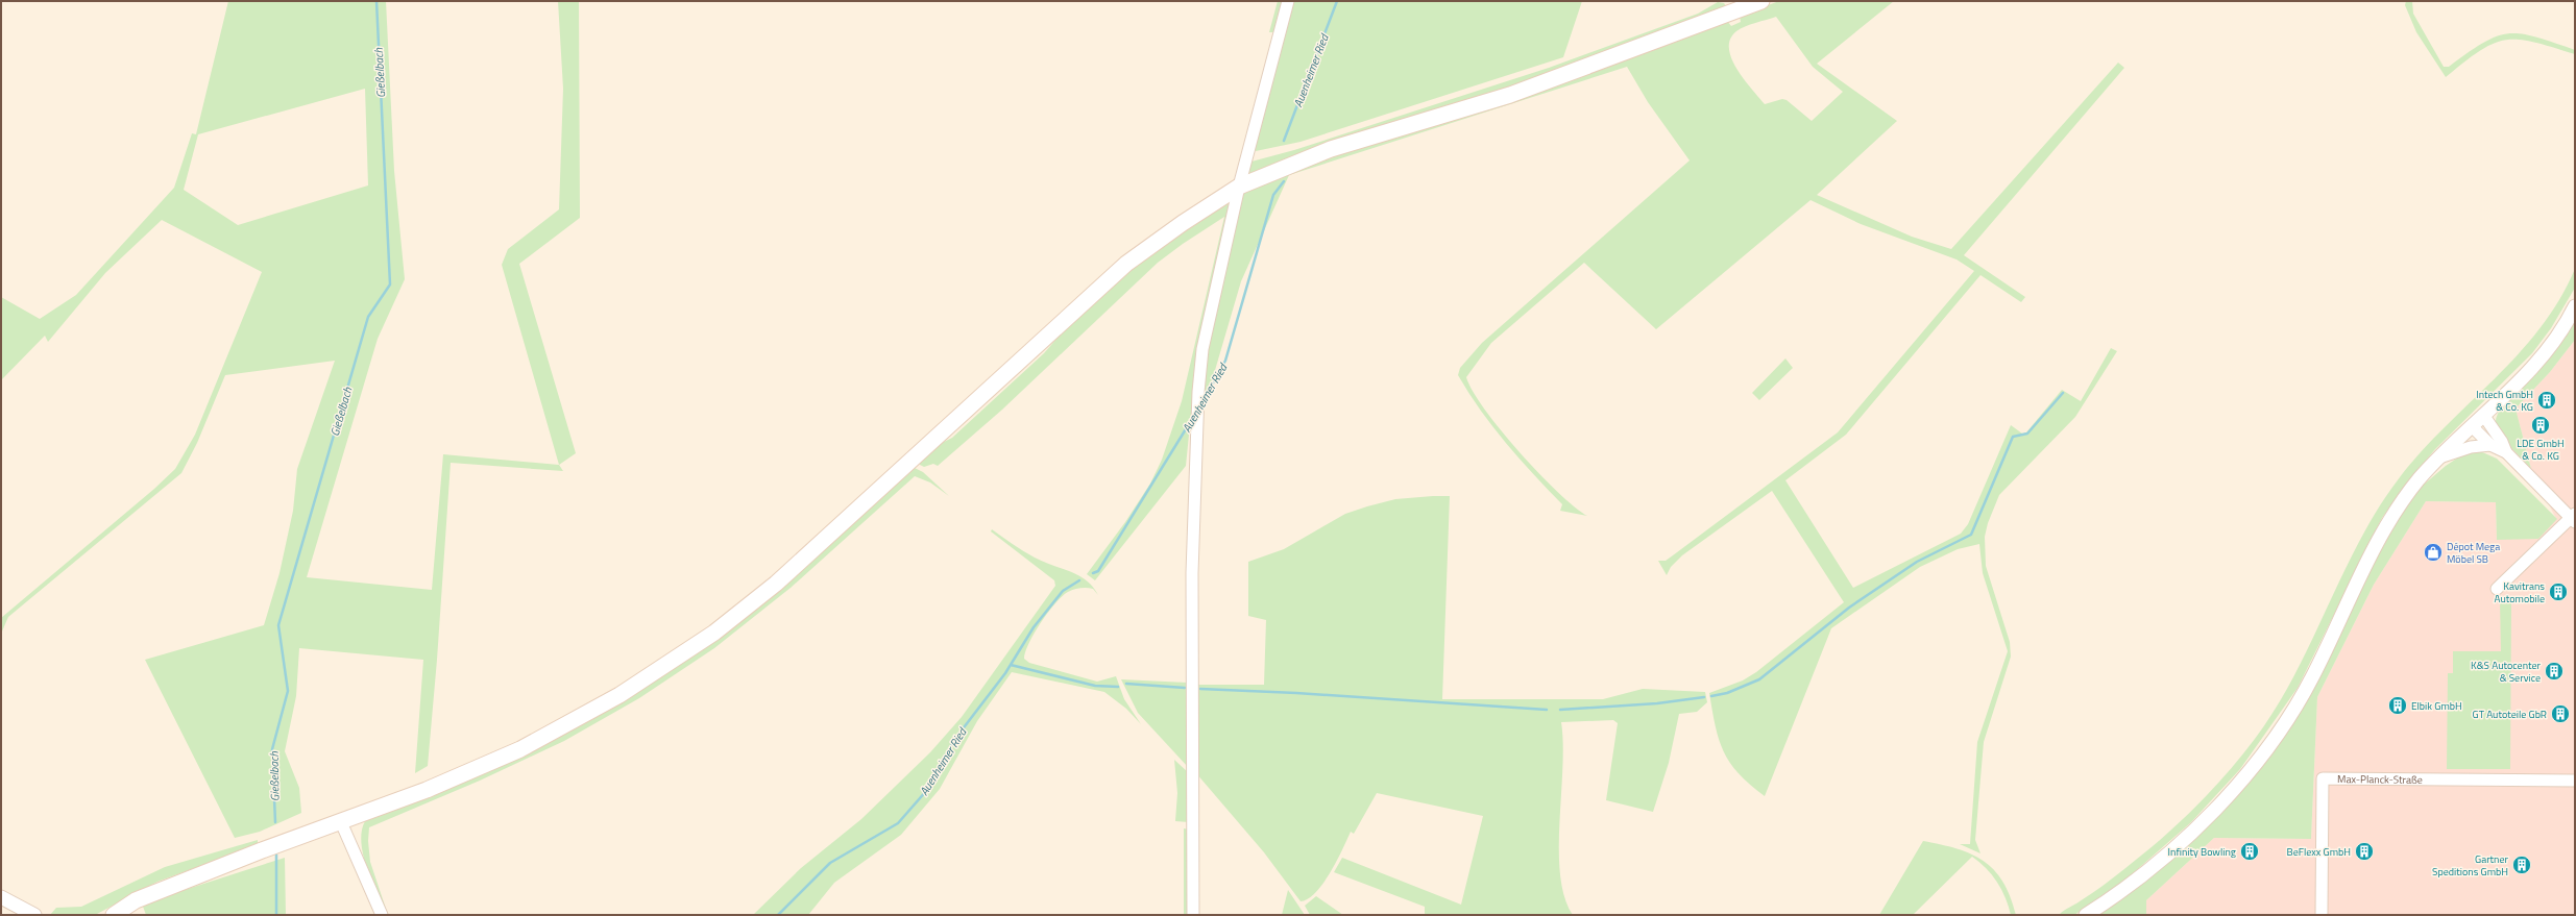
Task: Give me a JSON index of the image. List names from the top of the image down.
{
  "streets": {
    "street": ["Max-Planck-Straße"]
  },
  "water": ["Auenheimer Ried", "Gießelbach"],
  "places": {
    "building": [
      "Intech GmbH & Co. KG",
      "LDE GmbH & Co. KG",
      "Kavitrans Automobile",
      "K&S Autocenter & Service",
      "Elbik GmbH",
      "GT Autoteile GbR",
      "Infinity Bowling",
      "BeFlexx GmbH",
      "Gartner Speditions GmbH"
    ],
    "shop": ["Dépot Mega Möbel SB"]
  }
}
